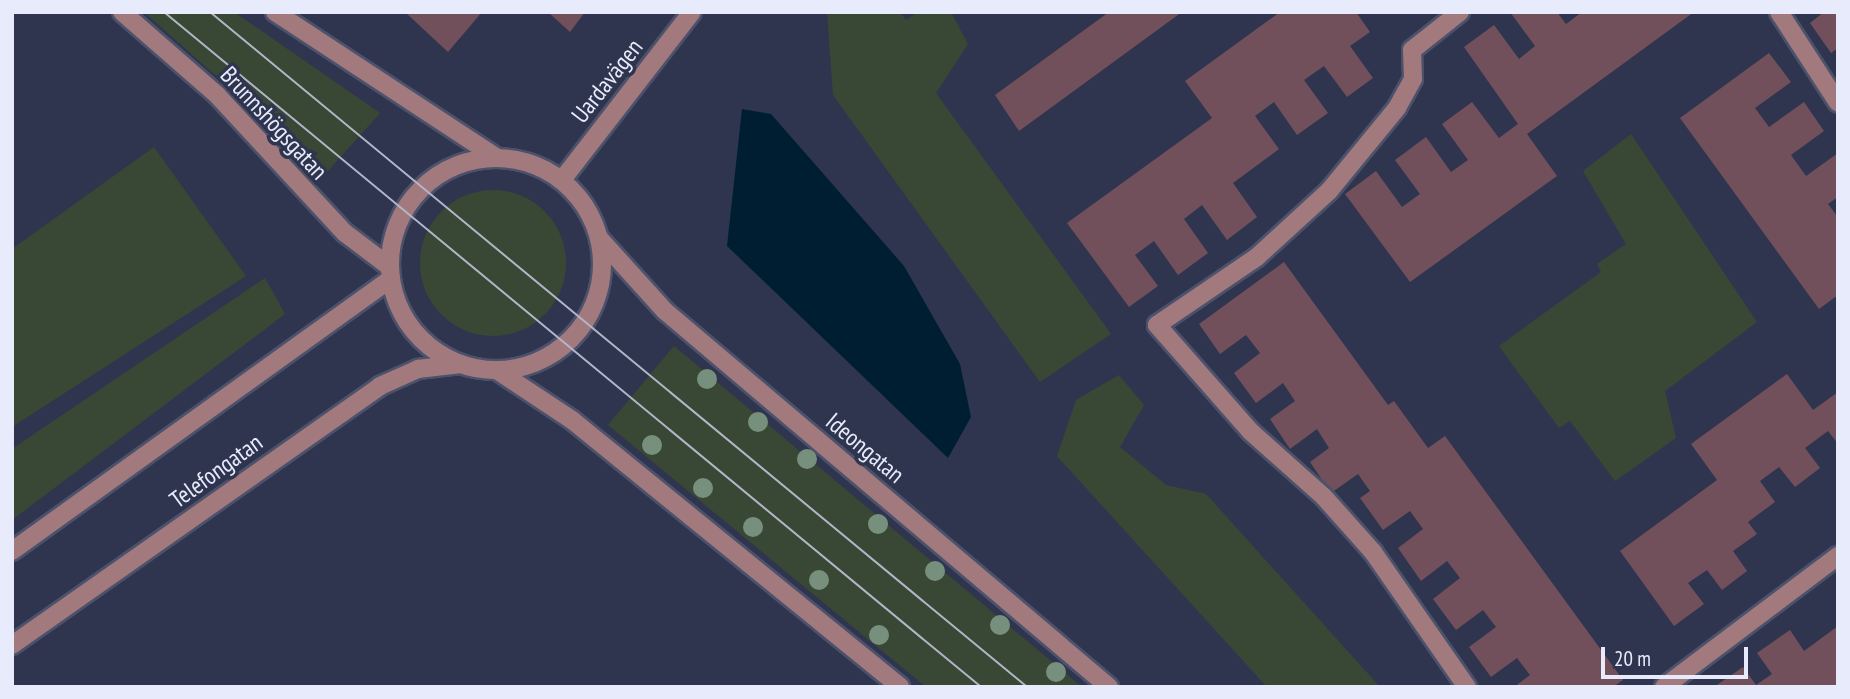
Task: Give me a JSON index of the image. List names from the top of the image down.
{
  "streets": {
    "street": [
      "Uardavägen",
      "Brunnshögsgatan",
      "Ideongatan",
      "Telefongatan"
    ]
  },
  "crossings": [
    ["Uardavägen", "Brunnshögsgatan"],
    ["Uardavägen", "Ideongatan"],
    ["Uardavägen", "Telefongatan"],
    ["Brunnshögsgatan", "Ideongatan"],
    ["Brunnshögsgatan", "Telefongatan"],
    ["Ideongatan", "Telefongatan"]
  ],
  "scale_bar": "20 m"
}
